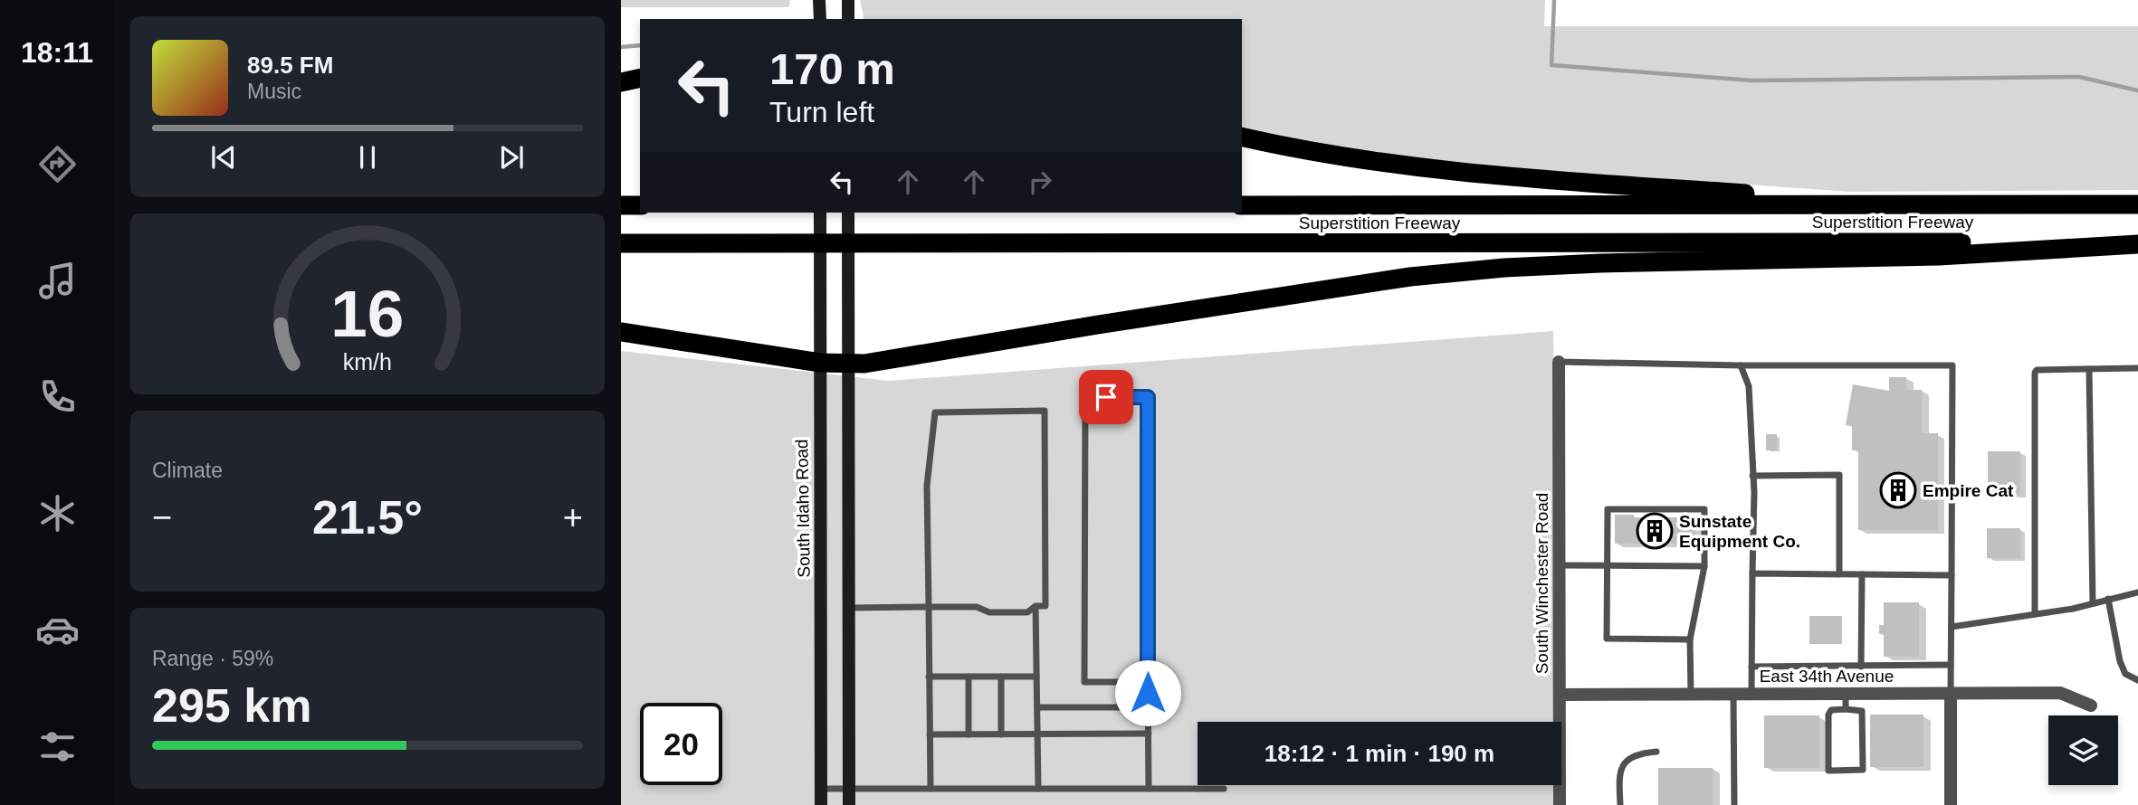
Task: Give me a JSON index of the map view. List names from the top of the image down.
{
  "streets": {
    "highway": ["Superstition Freeway"],
    "main road": ["South Idaho Road"],
    "street": ["South Winchester Road", "East 34th Avenue"]
  },
  "crossings": [
    ["South Winchester Road", "East 34th Avenue"]
  ],
  "places": {
    "building": ["Empire Cat", "Sunstate Equipment Co."]
  },
  "page": {
    "tabs": "18:11",
    "turn": ["170 m", "Turn left"],
    "song": ["89.5 FM", "Music"],
    "tile": [
      "Climate",
      ["Range · 59%", "295 km"]
    ],
    "heat": ["−", "21.5°", "+"],
    "limit": "20",
    "trip": "18:12 · 1 min · 190 m",
    "gauge": ["16", "km/h"]
  }
}
